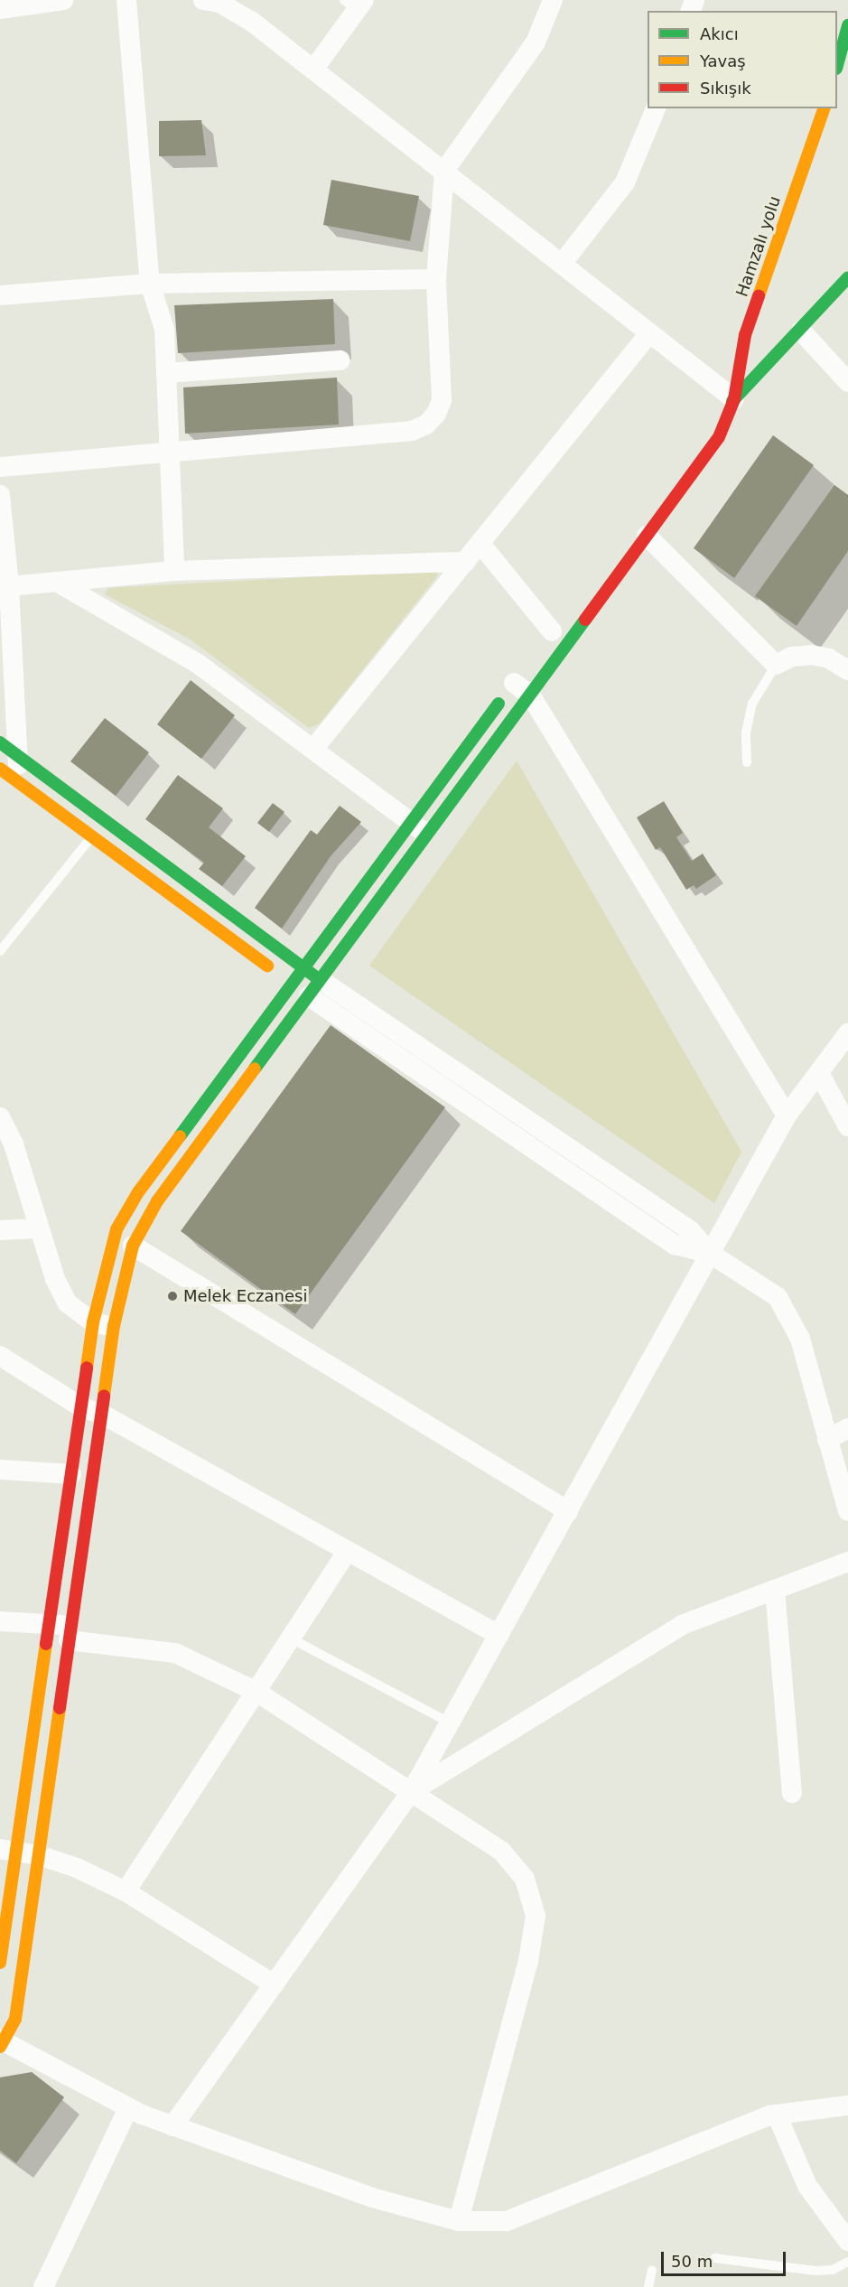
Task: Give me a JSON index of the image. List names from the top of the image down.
{
  "streets": {
    "main road": ["Hamzalı yolu"]
  },
  "places": ["Melek Eczanesi"],
  "legend": ["Akıcı", "Yavaş", "Sıkışık"],
  "scale_bar": "50 m"
}
